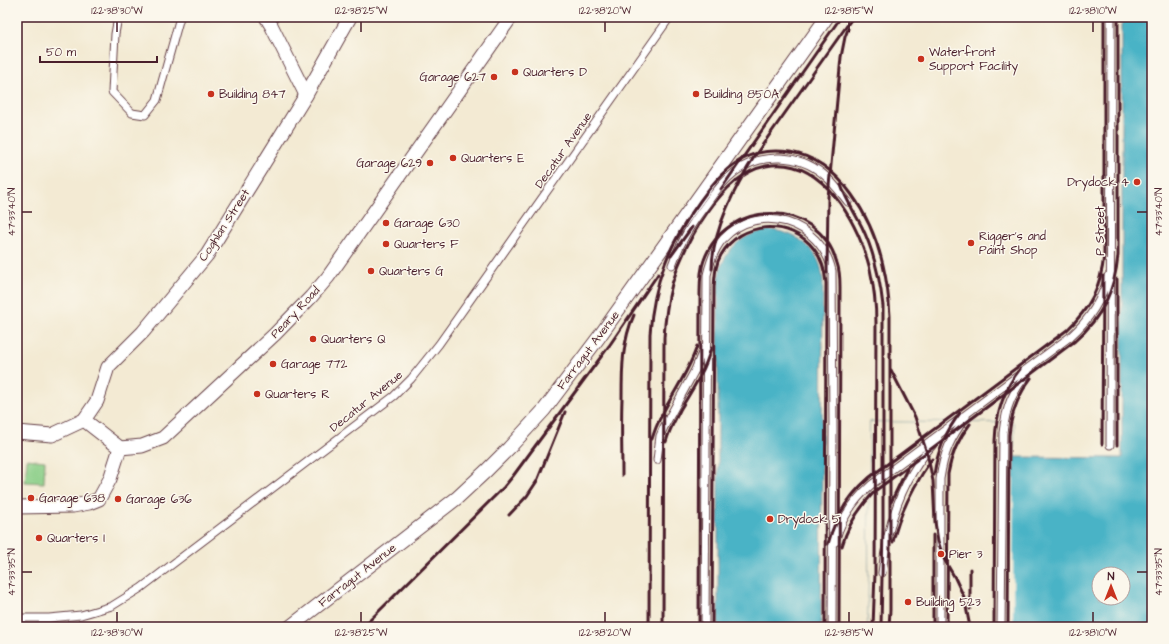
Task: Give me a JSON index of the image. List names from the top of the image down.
{
  "streets": {
    "street": ["Coghlan Street", "Peary Road", "Farragut Avenue"],
    "lane": ["Decatur Avenue", "P Street"]
  },
  "places": [
    "Waterfront Support Facility",
    "Quarters D",
    "Garage 627",
    "Building 847",
    "Building 850A",
    "Quarters E",
    "Garage 629",
    "Drydock 4",
    "Garage 630",
    "Rigger's and Paint Shop",
    "Quarters F",
    "Quarters G",
    "Quarters Q",
    "Garage 772",
    "Quarters R",
    "Garage 638",
    "Garage 636",
    "Drydock 5",
    "Quarters I",
    "Pier 3",
    "Building 523"
  ],
  "scale_bar": "50 m",
  "north": "top",
  "coordinates": [
    "122°38'30\"W",
    "122°38'25\"W",
    "122°38'20\"W",
    "122°38'15\"W",
    "122°38'10\"W",
    "47°33'40\"N",
    "47°33'35\"N"
  ]
}
